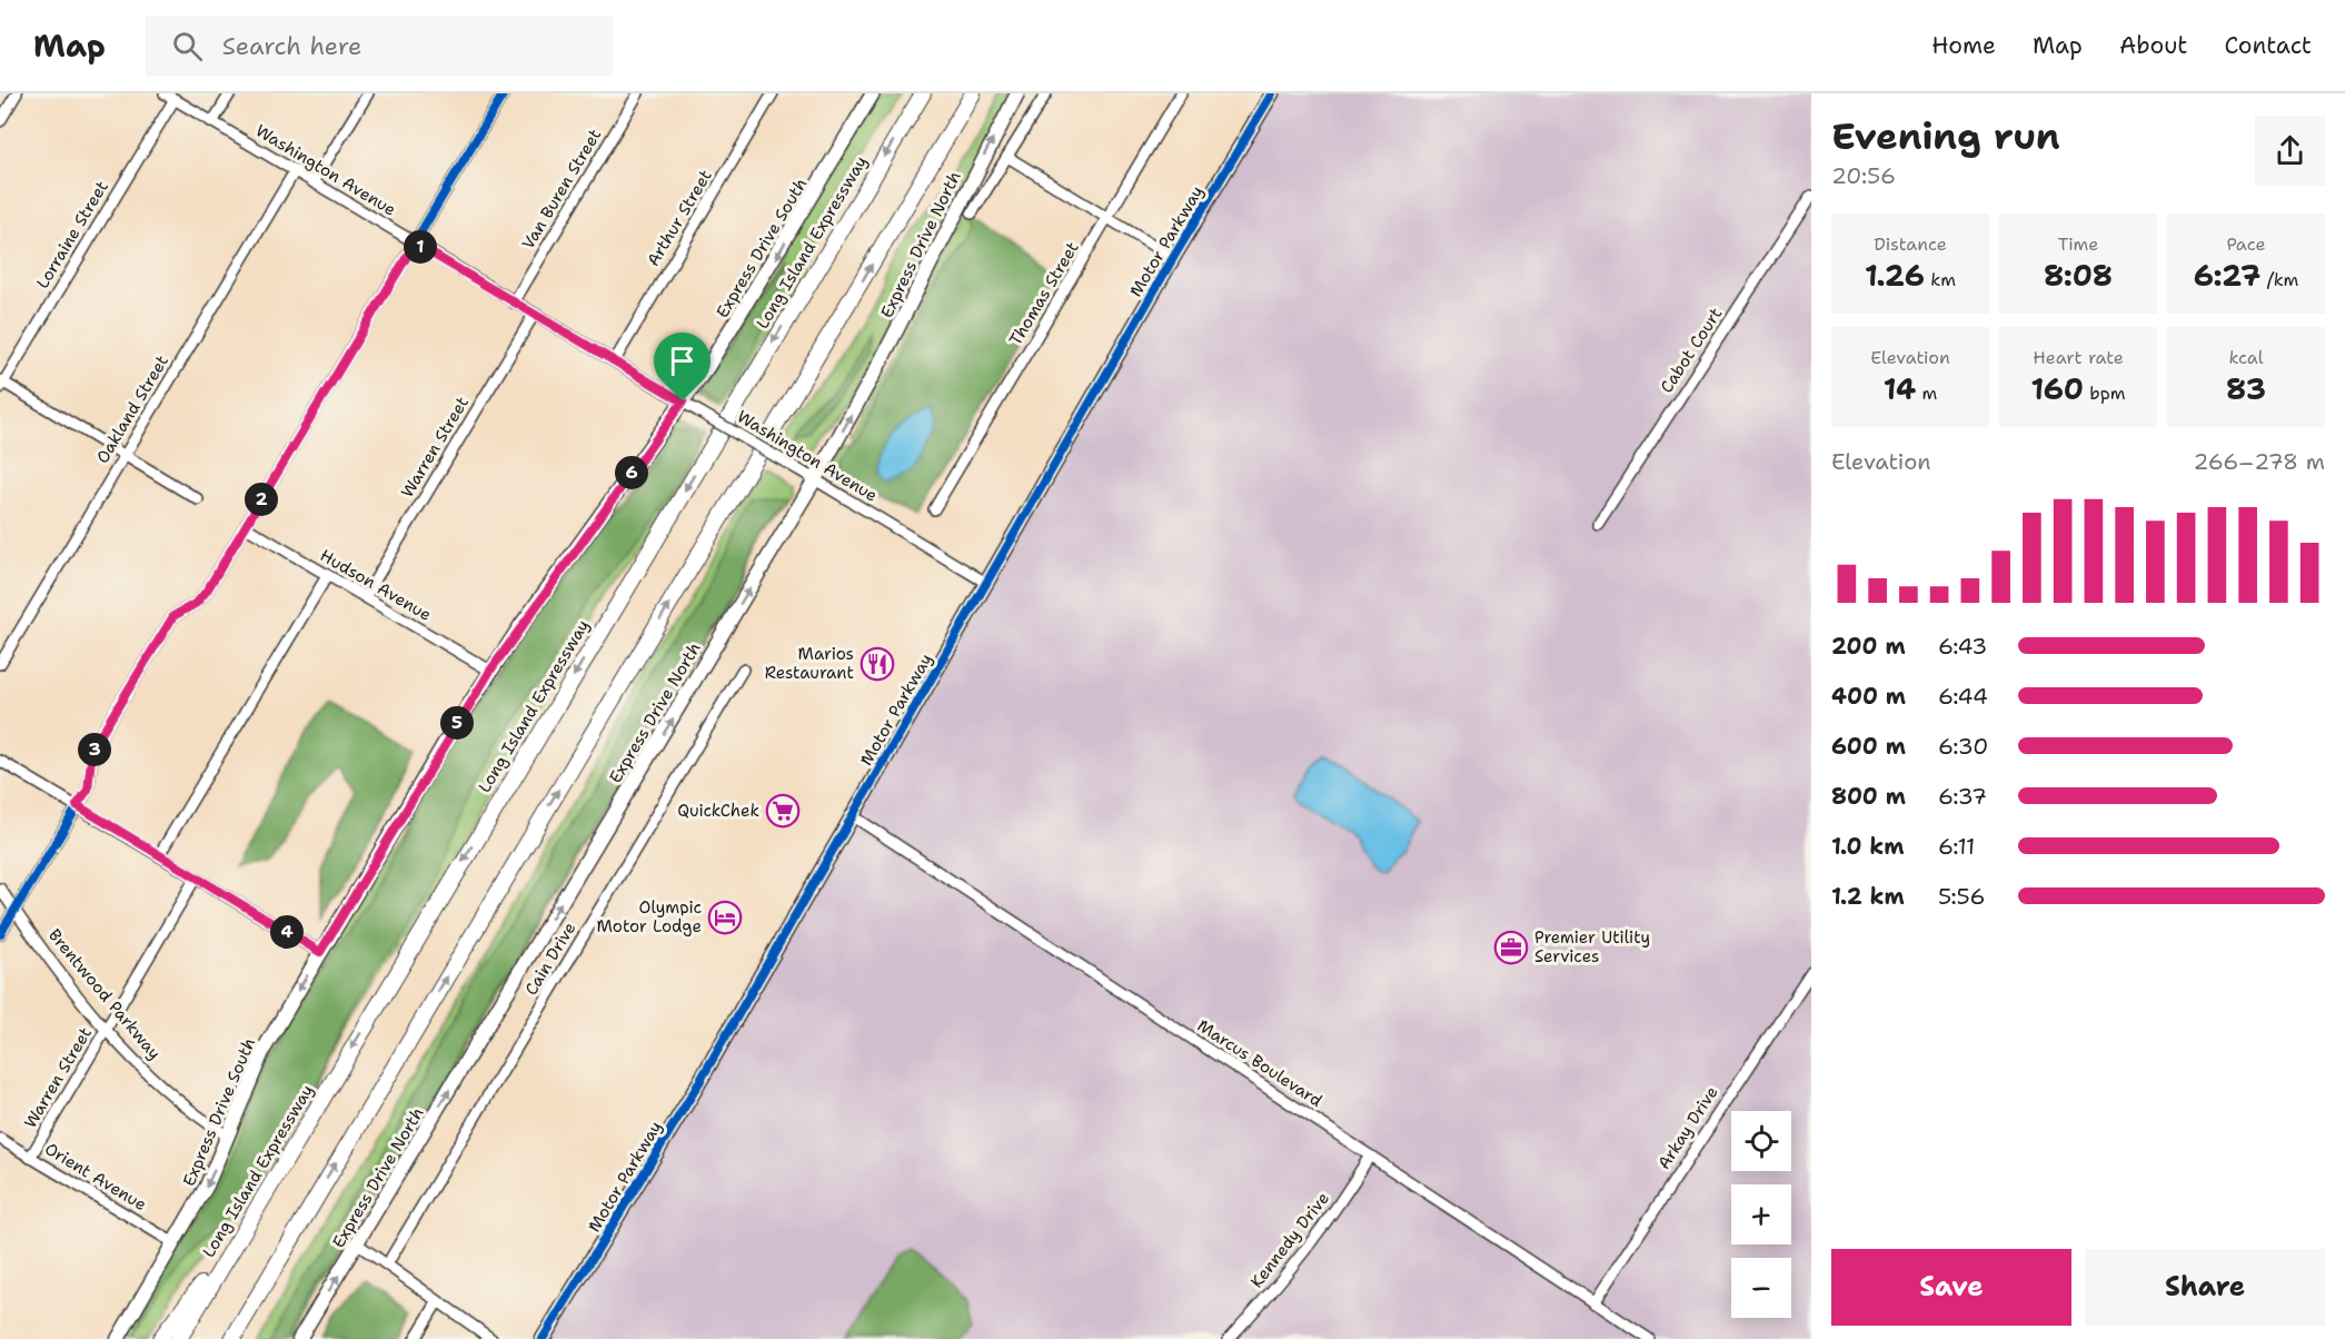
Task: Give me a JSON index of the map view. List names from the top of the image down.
{
  "streets": {
    "highway": ["Long Island Expressway"],
    "main road": ["Motor Parkway", "Express Drive North", "Express Drive South"],
    "street": [
      "Washington Avenue",
      "Van Buren Street",
      "Arthur Street",
      "Lorraine Street",
      "Thomas Street",
      "Cabot Court",
      "Oakland Street",
      "Warren Street",
      "Hudson Avenue",
      "Cain Drive",
      "Brentwood Parkway",
      "Marcus Boulevard",
      "Arkay Drive",
      "Orient Avenue",
      "Kennedy Drive"
    ]
  },
  "crossings": [
    ["Washington Avenue", "Van Buren Street"],
    ["Washington Avenue", "Arthur Street"],
    ["Washington Avenue", "Lorraine Street"],
    ["Washington Avenue", "Motor Parkway"],
    ["Washington Avenue", "Express Drive North"],
    ["Washington Avenue", "Express Drive South"],
    ["Washington Avenue", "Oakland Street"],
    ["Washington Avenue", "Warren Street"],
    ["Motor Parkway", "Marcus Boulevard"],
    ["Express Drive South", "Hudson Avenue"],
    ["Express Drive South", "Brentwood Parkway"],
    ["Express Drive South", "Orient Avenue"],
    ["Warren Street", "Hudson Avenue"],
    ["Warren Street", "Brentwood Parkway"],
    ["Warren Street", "Orient Avenue"],
    ["Marcus Boulevard", "Arkay Drive"],
    ["Marcus Boulevard", "Kennedy Drive"]
  ],
  "one_way": ["Express Drive North", "Express Drive South"],
  "places": {
    "restaurant": ["Marios Restaurant"],
    "supermarket": ["QuickChek"],
    "hotel": ["Olympic Motor Lodge"],
    "office": ["Premier Utility Services"]
  },
  "page": {
    "header": "Map",
    "search": "Search here",
    "nav": [
      "Home",
      "Map",
      "About",
      "Contact"
    ],
    "heading": ["Evening run", "20:56"],
    "stats": [
      ["Distance", "1.26 km"],
      ["Time", "8:08"],
      ["Pace", "6:27 /km"],
      ["Elevation", "14 m"],
      ["Heart rate", "160 bpm"],
      ["kcal", "83"]
    ],
    "pins": [
      "1",
      "6",
      "2",
      "5",
      "3",
      "4"
    ],
    "chart": ["Elevation", "266–278 m"],
    "list": [
      {
        "name": "200 m",
        "note": "6:43"
      },
      {
        "name": "400 m",
        "note": "6:44"
      },
      {
        "name": "600 m",
        "note": "6:30"
      },
      {
        "name": "800 m",
        "note": "6:37"
      },
      {
        "name": "1.0 km",
        "note": "6:11"
      },
      {
        "name": "1.2 km",
        "note": "5:56"
      }
    ],
    "map_buttons": ["+", "−"],
    "buttons": ["Save", "Share"]
  }
}
